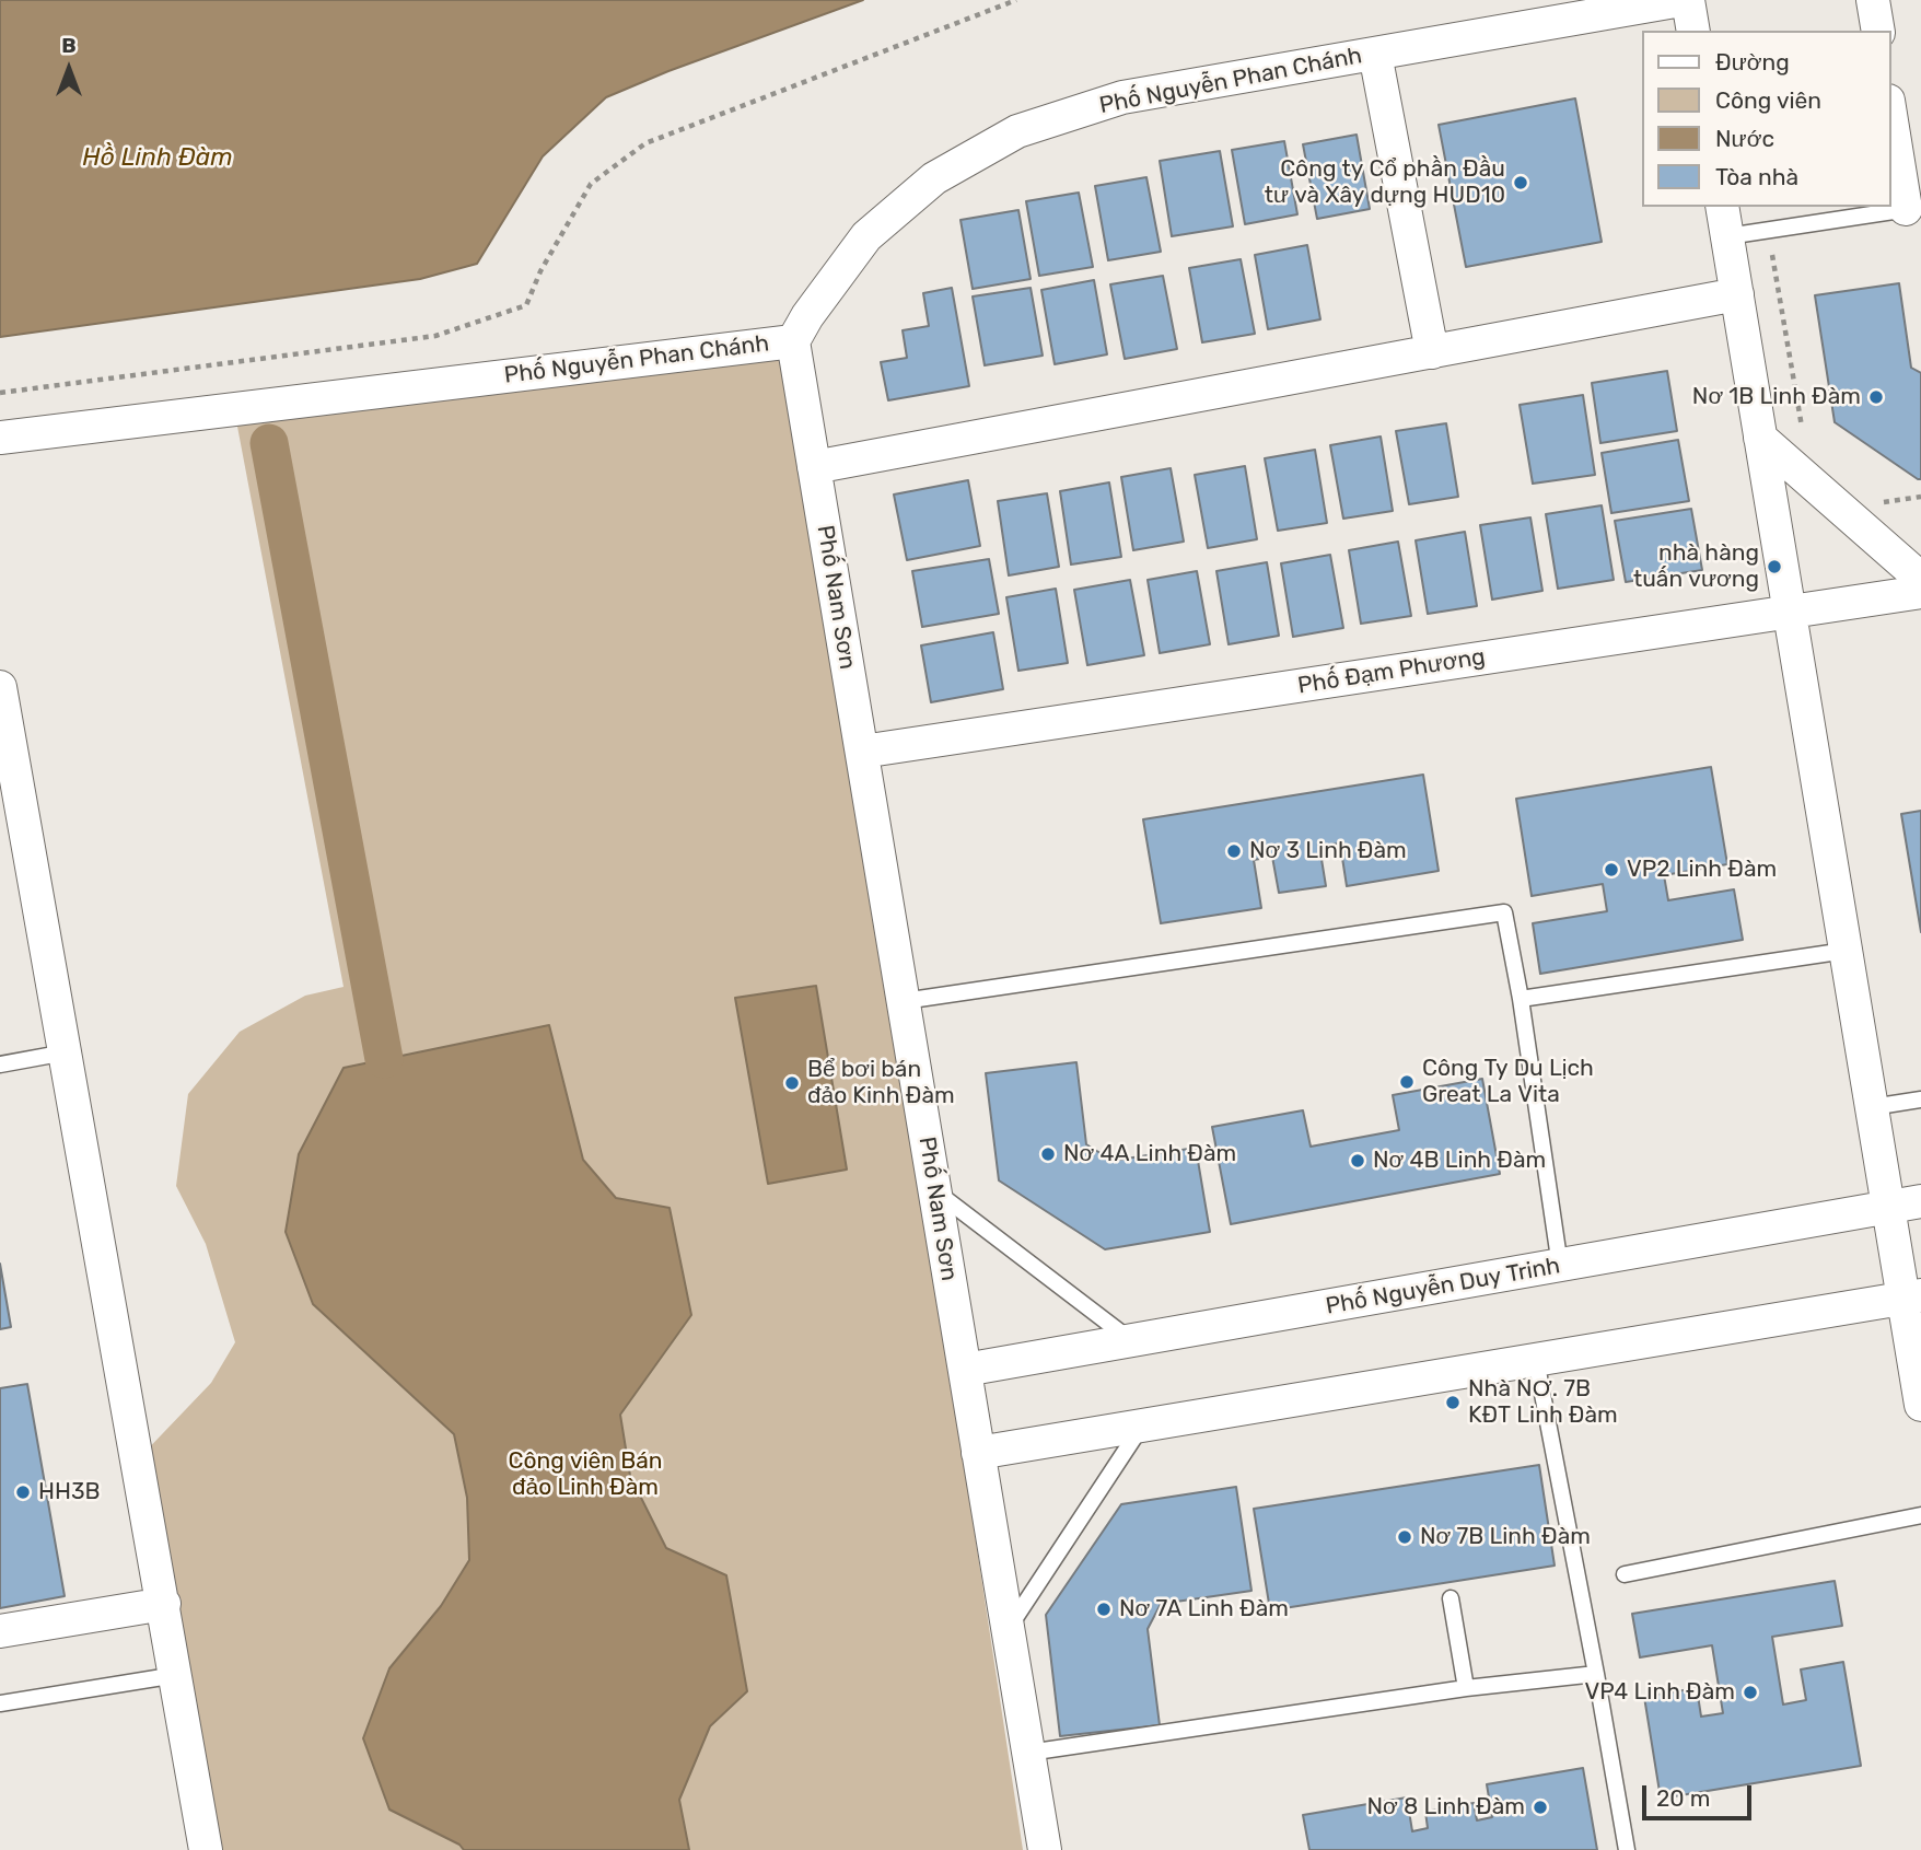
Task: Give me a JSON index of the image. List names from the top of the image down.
{
  "streets": {
    "street": [
      "Phố Nguyễn Phan Chánh",
      "Phố Nam Sơn",
      "Phố Đạm Phương",
      "Phố Nguyễn Duy Trinh"
    ]
  },
  "crossings": [
    ["Phố Nguyễn Phan Chánh", "Phố Nam Sơn"],
    ["Phố Nam Sơn", "Phố Đạm Phương"],
    ["Phố Nam Sơn", "Phố Nguyễn Duy Trinh"]
  ],
  "water": ["Hồ Linh Đàm"],
  "parks": ["Công viên Bán đảo Linh Đàm"],
  "places": [
    "Công ty Cổ phần Đầu tư và Xây dựng HUD10",
    "Nơ 1B Linh Đàm",
    "nhà hàng tuấn vương",
    "Nơ 3 Linh Đàm",
    "VP2 Linh Đàm",
    "Công Ty Du Lịch Great La Vita",
    "Bể bơi bán đảo Kinh Đàm",
    "Nơ 4A Linh Đàm",
    "Nơ 4B Linh Đàm",
    "Nhà NƠ. 7B KĐT Linh Đàm",
    "HH3B",
    "Nơ 7B Linh Đàm",
    "Nơ 7A Linh Đàm",
    "VP4 Linh Đàm",
    "Nơ 8 Linh Đàm"
  ],
  "legend": [
    "Đường",
    "Công viên",
    "Nước",
    "Tòa nhà"
  ],
  "scale_bar": "20 m",
  "north": "top"
}
